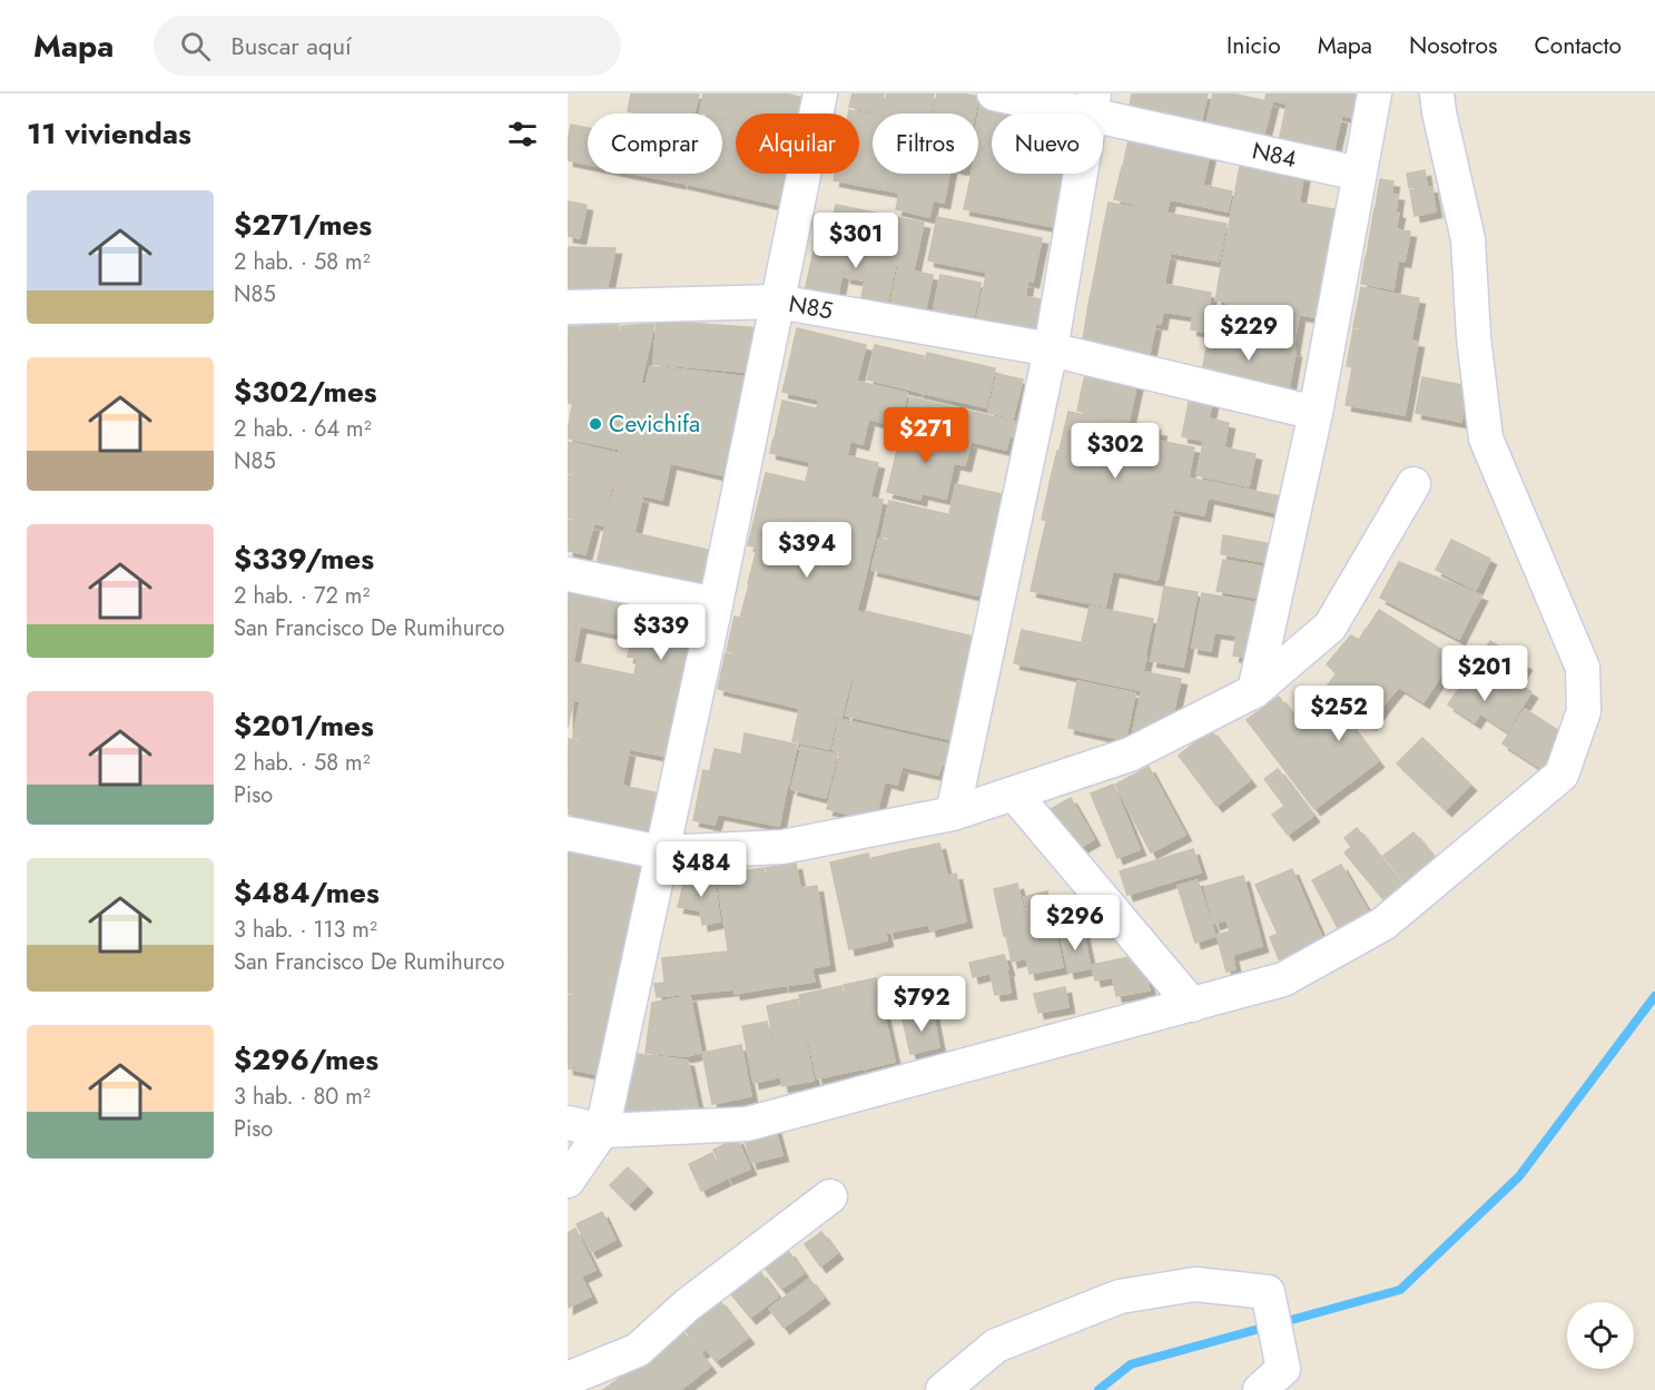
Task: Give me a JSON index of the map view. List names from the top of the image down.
{
  "streets": {
    "street": ["N84", "N85"]
  },
  "places": ["Cevichifa"],
  "page": {
    "header": "Mapa",
    "search": "Buscar aquí",
    "nav": [
      "Inicio",
      "Mapa",
      "Nosotros",
      "Contacto"
    ],
    "heading": "11 viviendas",
    "chip": [
      "Comprar",
      "Alquilar",
      "Filtros",
      "Nuevo"
    ],
    "list": [
      {
        "name": "$271/mes",
        "note": "2 hab. · 58 m² · N85"
      },
      {
        "name": "$302/mes",
        "note": "2 hab. · 64 m² · N85"
      },
      {
        "name": "$339/mes",
        "note": "2 hab. · 72 m² · San Francisco De Rumihurco"
      },
      {
        "name": "$201/mes",
        "note": "2 hab. · 58 m² · Piso"
      },
      {
        "name": "$484/mes",
        "note": "3 hab. · 113 m² · San Francisco De Rumihurco"
      },
      {
        "name": "$296/mes",
        "note": "3 hab. · 80 m² · Piso"
      }
    ],
    "price": [
      "$301",
      "$229",
      "$271",
      "$302",
      "$394",
      "$339",
      "$201",
      "$252",
      "$484",
      "$296",
      "$792"
    ]
  }
}
